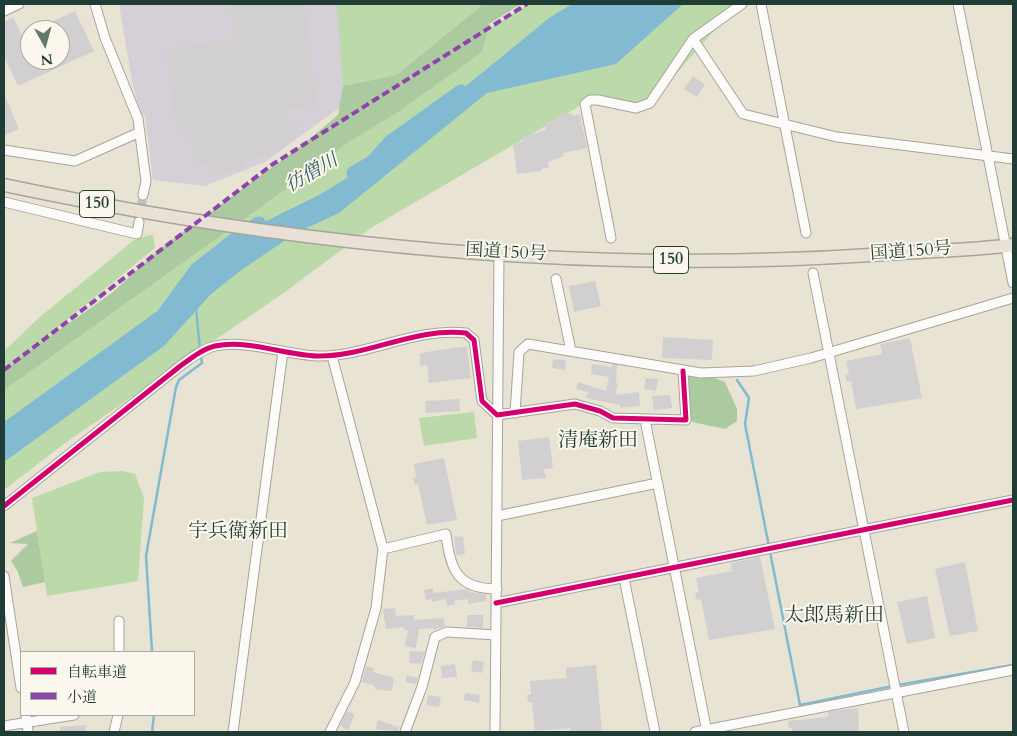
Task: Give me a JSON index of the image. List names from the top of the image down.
{
  "streets": {
    "highway": ["150", "国道150号"]
  },
  "districts": ["清庵新田", "宇兵衛新田", "太郎馬新田"],
  "water": ["彷僧川"],
  "legend": ["自転車道", "小道"],
  "north": "bottom"
}
